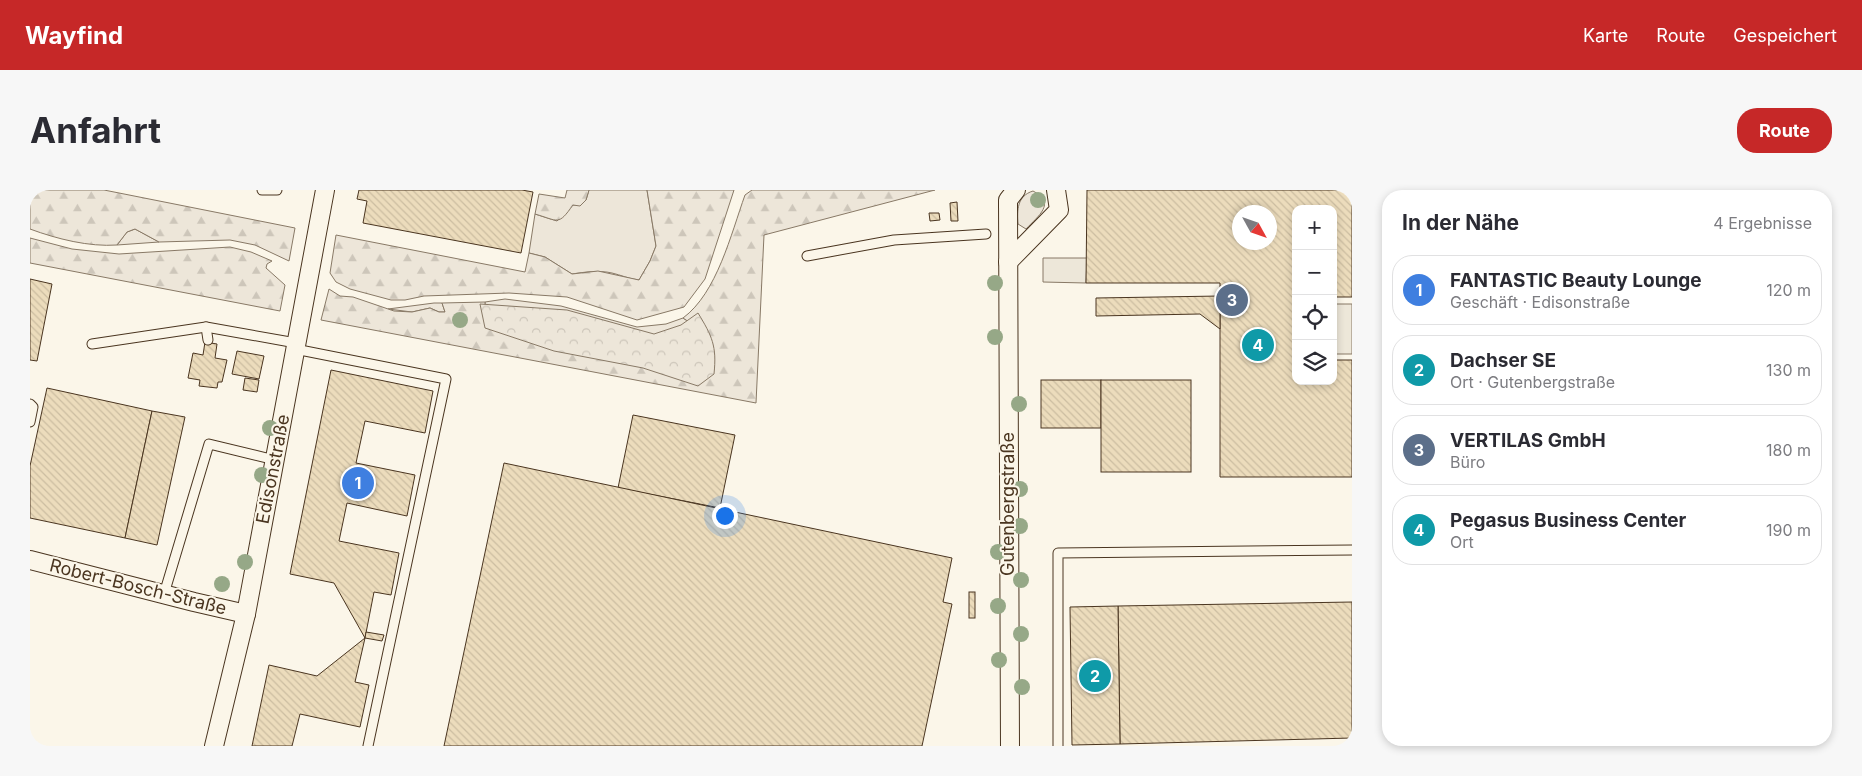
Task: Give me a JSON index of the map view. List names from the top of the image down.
{
  "streets": {
    "street": ["Edisonstraße", "Gutenbergstraße", "Robert-Bosch-Straße"]
  },
  "crossings": [
    ["Edisonstraße", "Robert-Bosch-Straße"]
  ],
  "north": "bottom right",
  "page": {
    "header": "Wayfind",
    "nav": ["Karte", "Route", "Gespeichert"],
    "buttons": "Route",
    "title": "Anfahrt",
    "heading": ["In der Nähe", "4 Ergebnisse"],
    "map_buttons": ["+", "−"],
    "list": [
      {
        "mark": "1",
        "name": "FANTASTIC Beauty Lounge",
        "note": "Geschäft · Edisonstraße",
        "value": "120 m"
      },
      {
        "mark": "2",
        "name": "Dachser SE",
        "note": "Ort · Gutenbergstraße",
        "value": "130 m"
      },
      {
        "mark": "3",
        "name": "VERTILAS GmbH",
        "note": "Büro",
        "value": "180 m"
      },
      {
        "mark": "4",
        "name": "Pegasus Business Center",
        "note": "Ort",
        "value": "190 m"
      }
    ],
    "pins": [
      "3",
      "4",
      "1",
      "2"
    ]
  }
}
